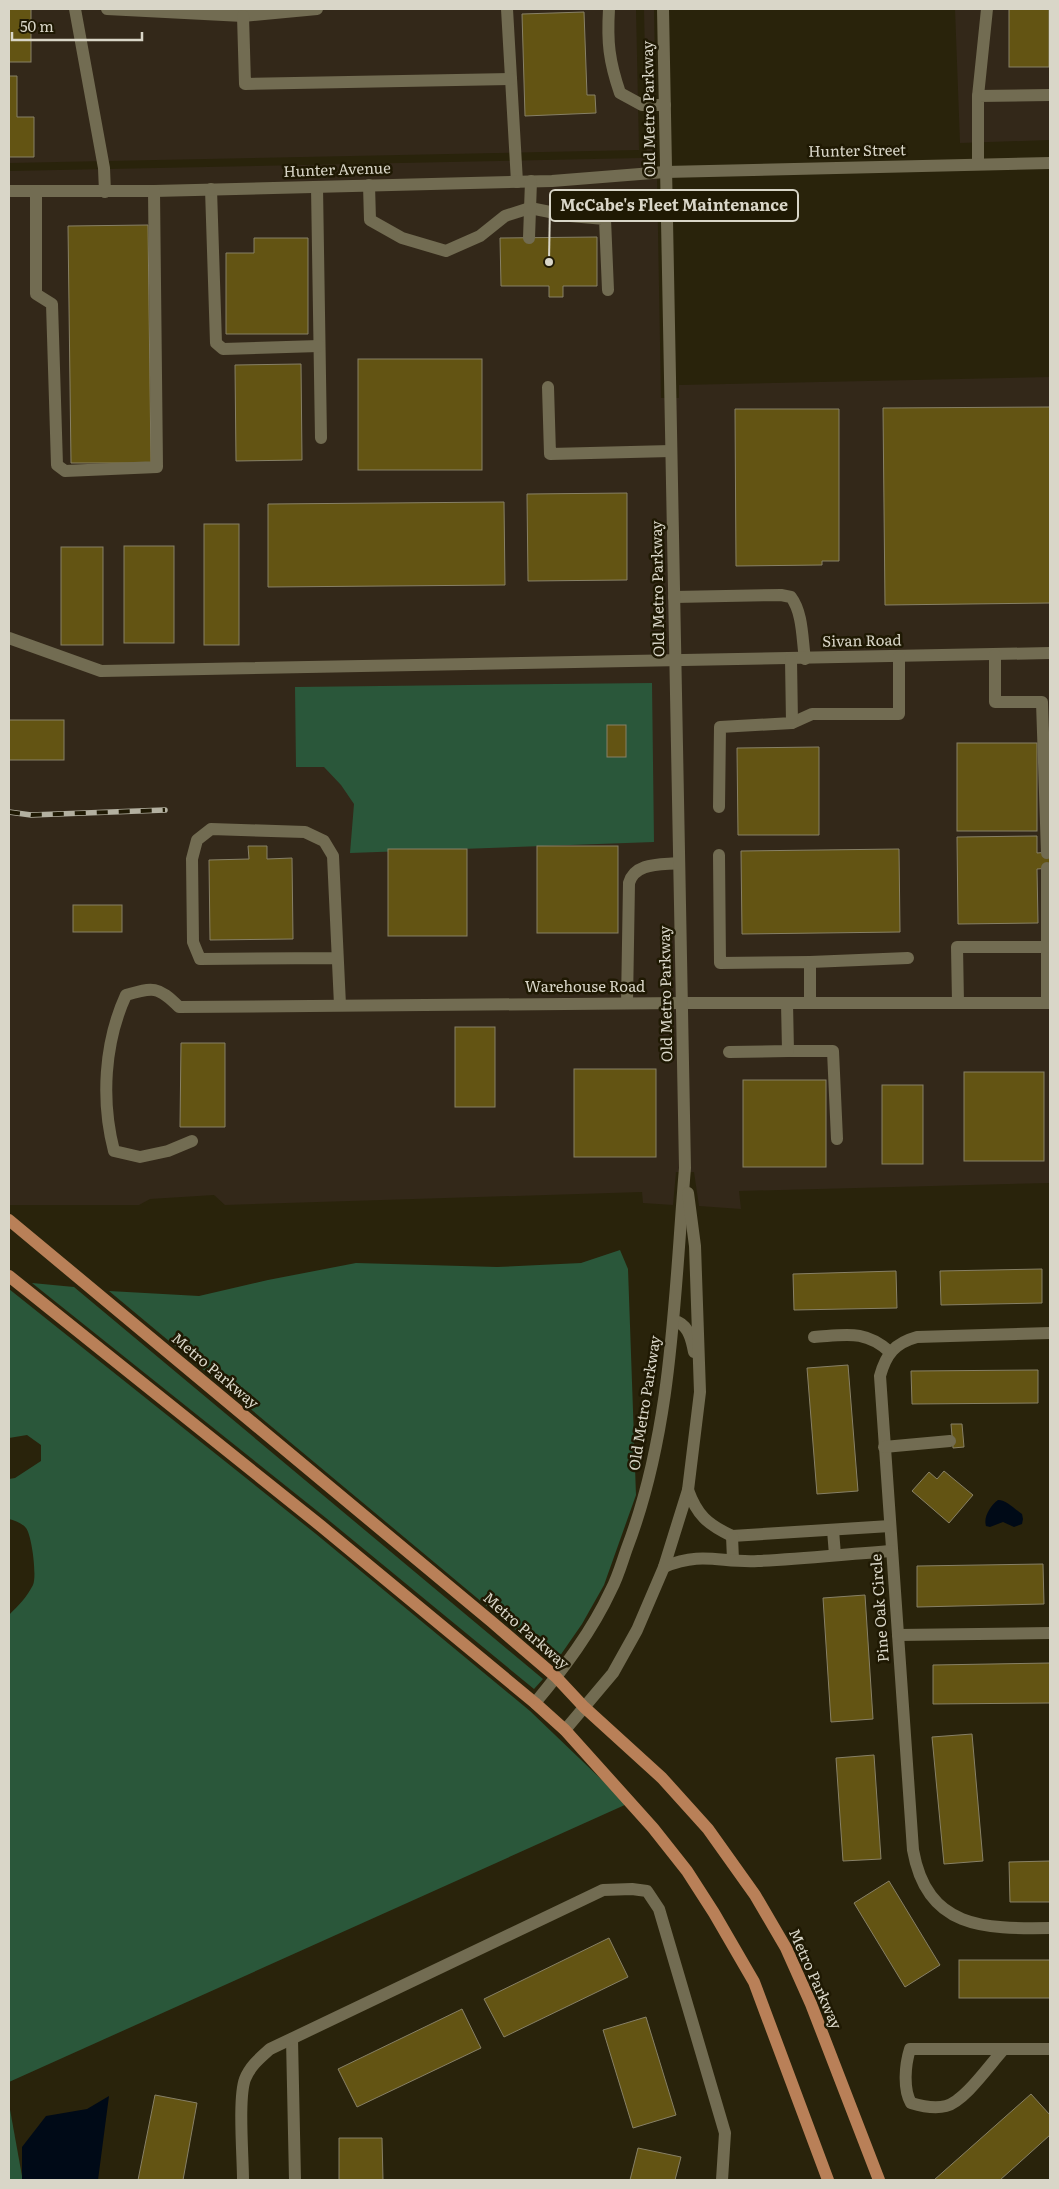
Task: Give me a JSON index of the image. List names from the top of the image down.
{
  "streets": {
    "main road": ["Metro Parkway"],
    "street": [
      "Old Metro Parkway",
      "Hunter Street",
      "Hunter Avenue",
      "Sivan Road",
      "Warehouse Road",
      "Pine Oak Circle"
    ]
  },
  "crossings": [
    ["Old Metro Parkway", "Hunter Street"],
    ["Old Metro Parkway", "Hunter Avenue"],
    ["Old Metro Parkway", "Sivan Road"],
    ["Old Metro Parkway", "Warehouse Road"],
    ["Old Metro Parkway", "Metro Parkway"],
    ["Hunter Street", "Hunter Avenue"]
  ],
  "places": ["McCabe's Fleet Maintenance"],
  "scale_bar": "50 m"
}
